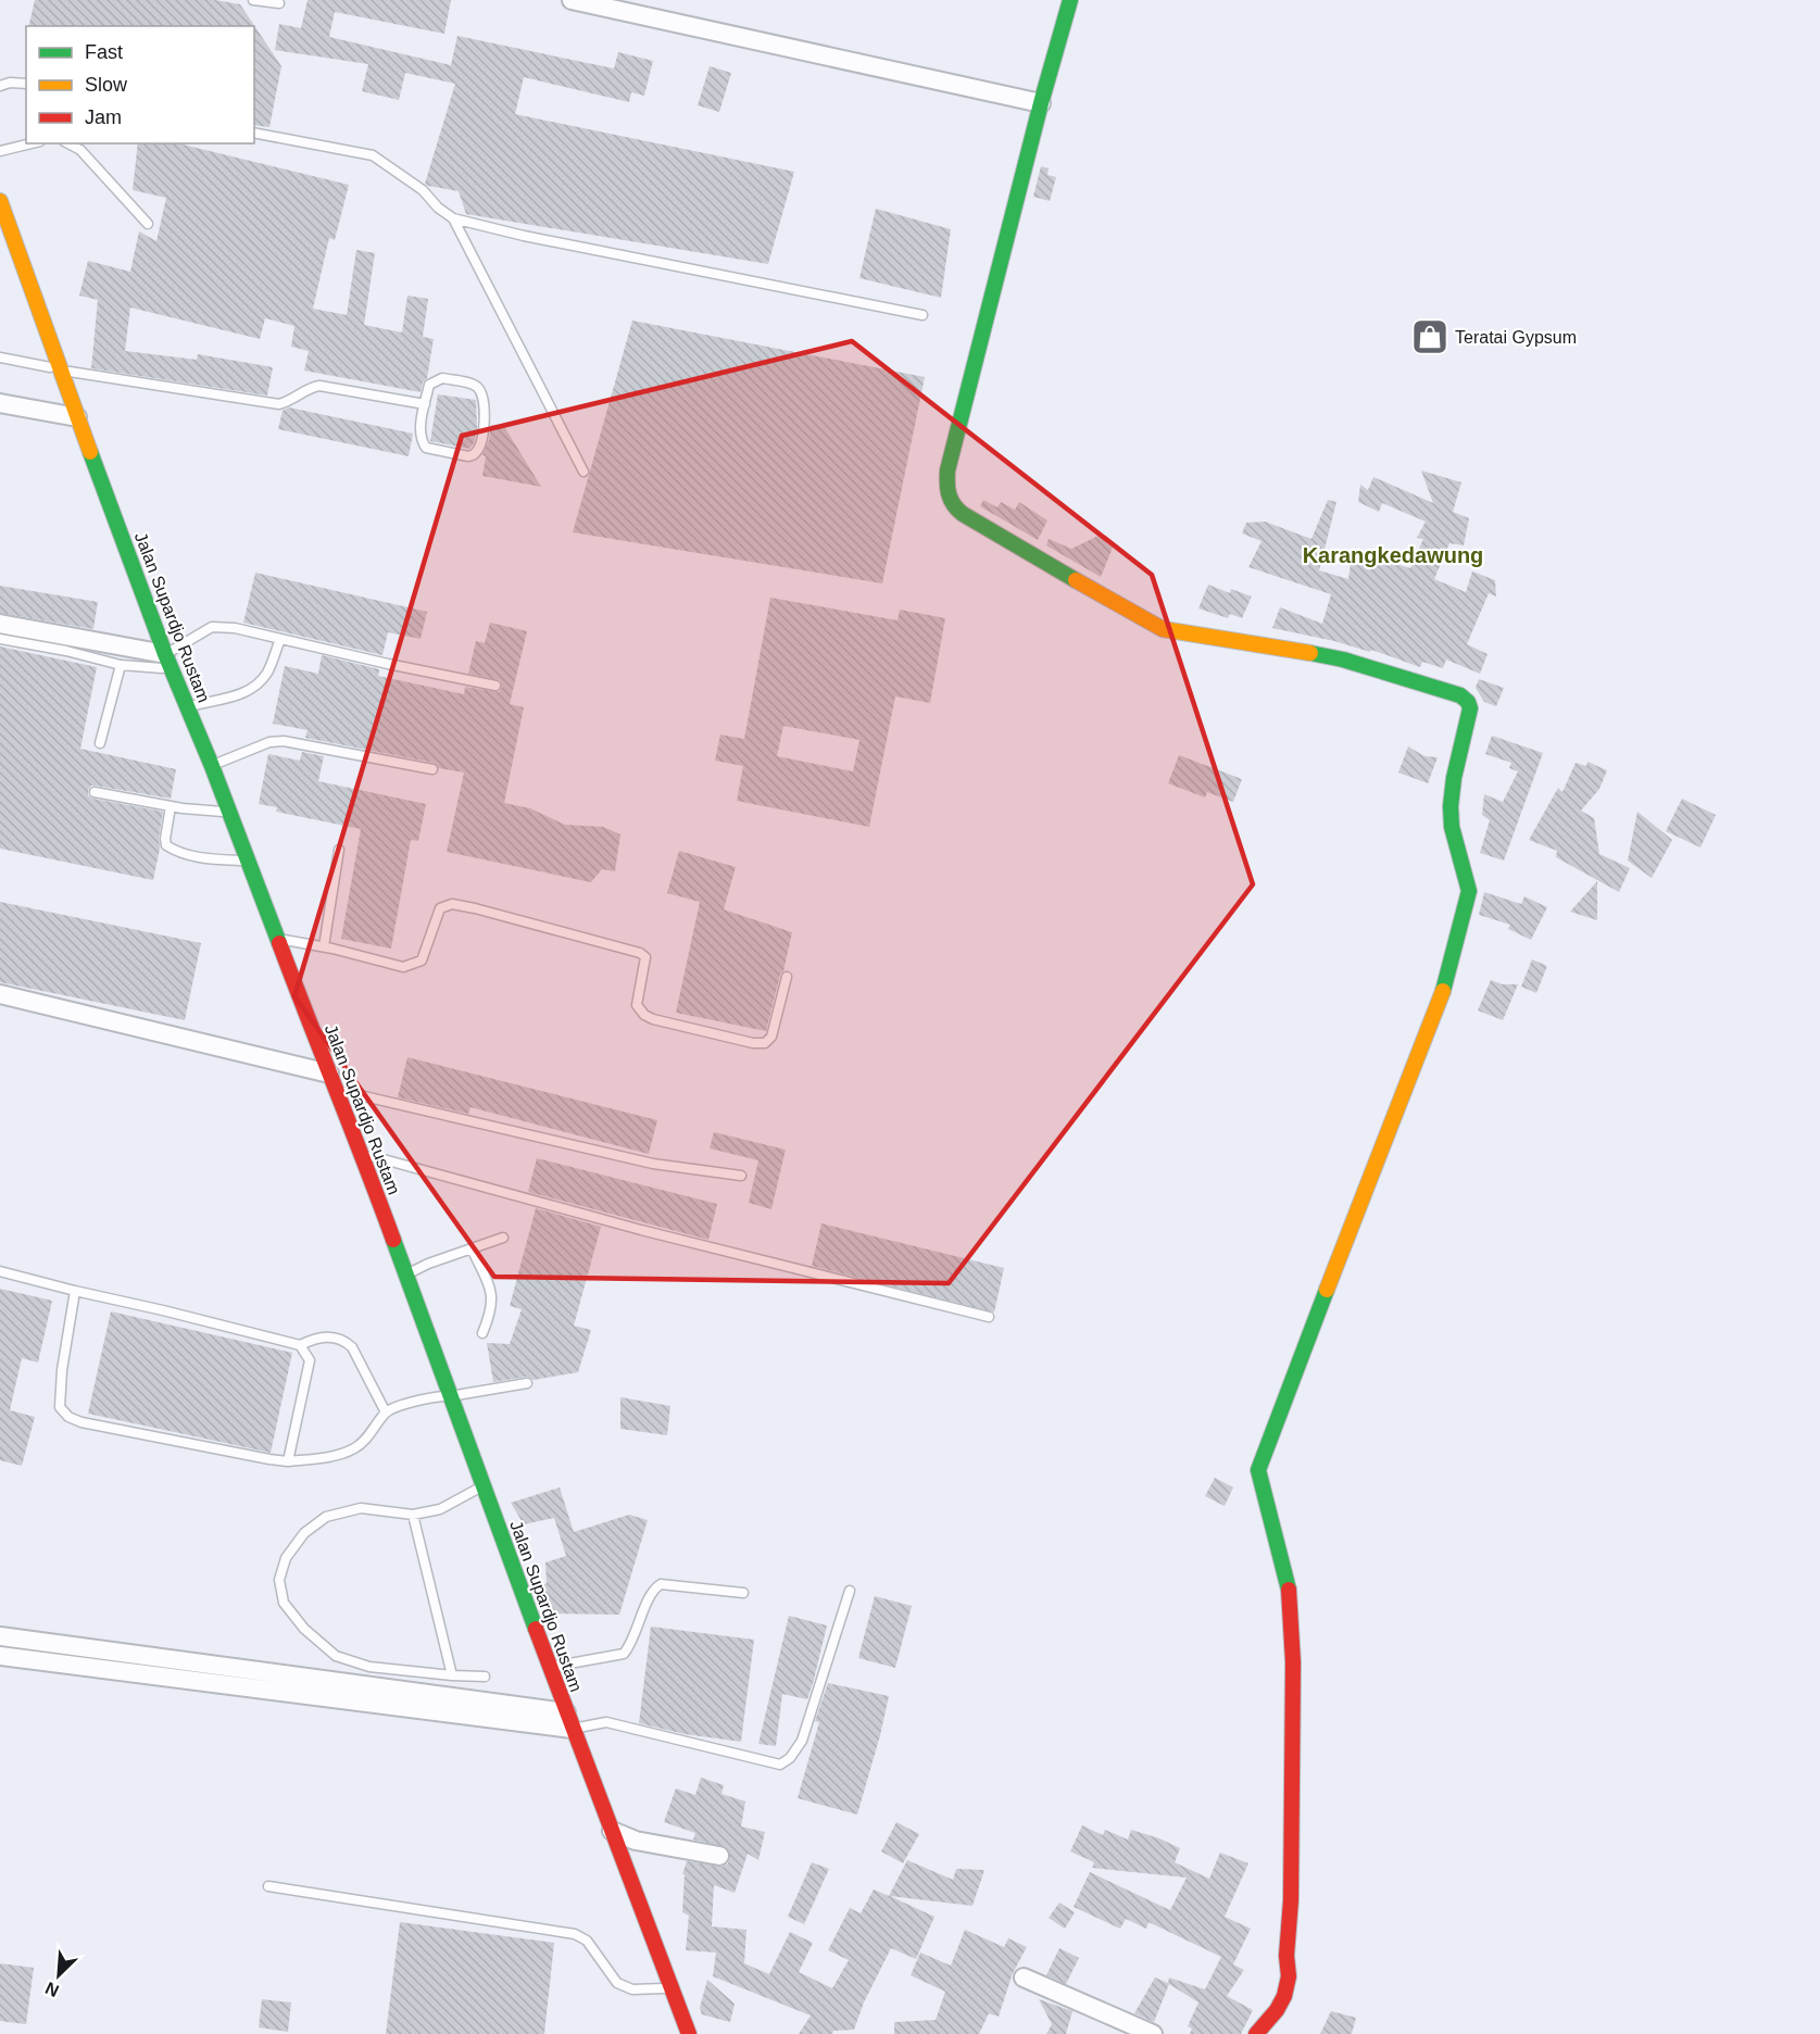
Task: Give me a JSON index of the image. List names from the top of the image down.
{
  "streets": {
    "main road": ["Jalan Supardjo Rustam"]
  },
  "districts": ["Karangkedawung"],
  "places": {
    "shop": ["Teratai Gypsum"]
  },
  "legend": ["Fast", "Slow", "Jam"],
  "north": "bottom left"
}
